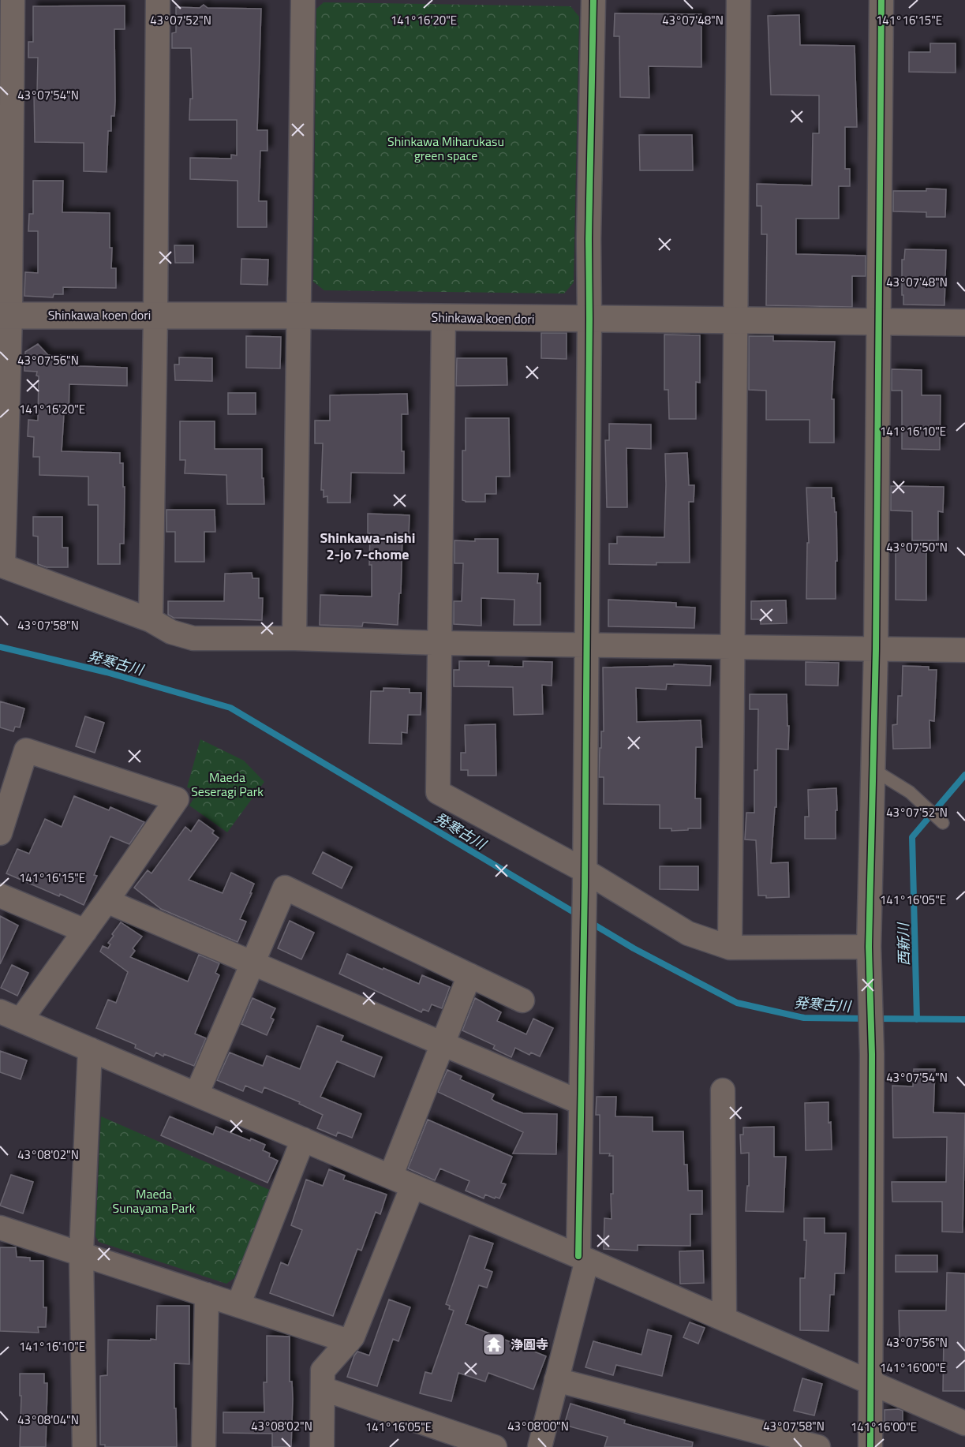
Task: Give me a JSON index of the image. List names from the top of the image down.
{
  "streets": {
    "street": ["Shinkawa koen dori"]
  },
  "districts": ["Shinkawa-nishi 2-jo 7-chome"],
  "water": ["発寒古川", "西新川"],
  "parks": ["Shinkawa Miharukasu green space", "Maeda Seseragi Park", "Maeda Sunayama Park"],
  "places": {
    "temple": ["浄圓寺"]
  },
  "coordinates": [
    "141°16'20\"E",
    "141°16'15\"E",
    "43°07'52\"N",
    "43°07'48\"N",
    "43°07'54\"N",
    "43°07'56\"N",
    "141°16'10\"E",
    "43°07'50\"N",
    "43°07'58\"N",
    "141°16'05\"E",
    "43°08'02\"N",
    "141°16'00\"E",
    "43°08'04\"N",
    "43°08'00\"N"
  ]
}
